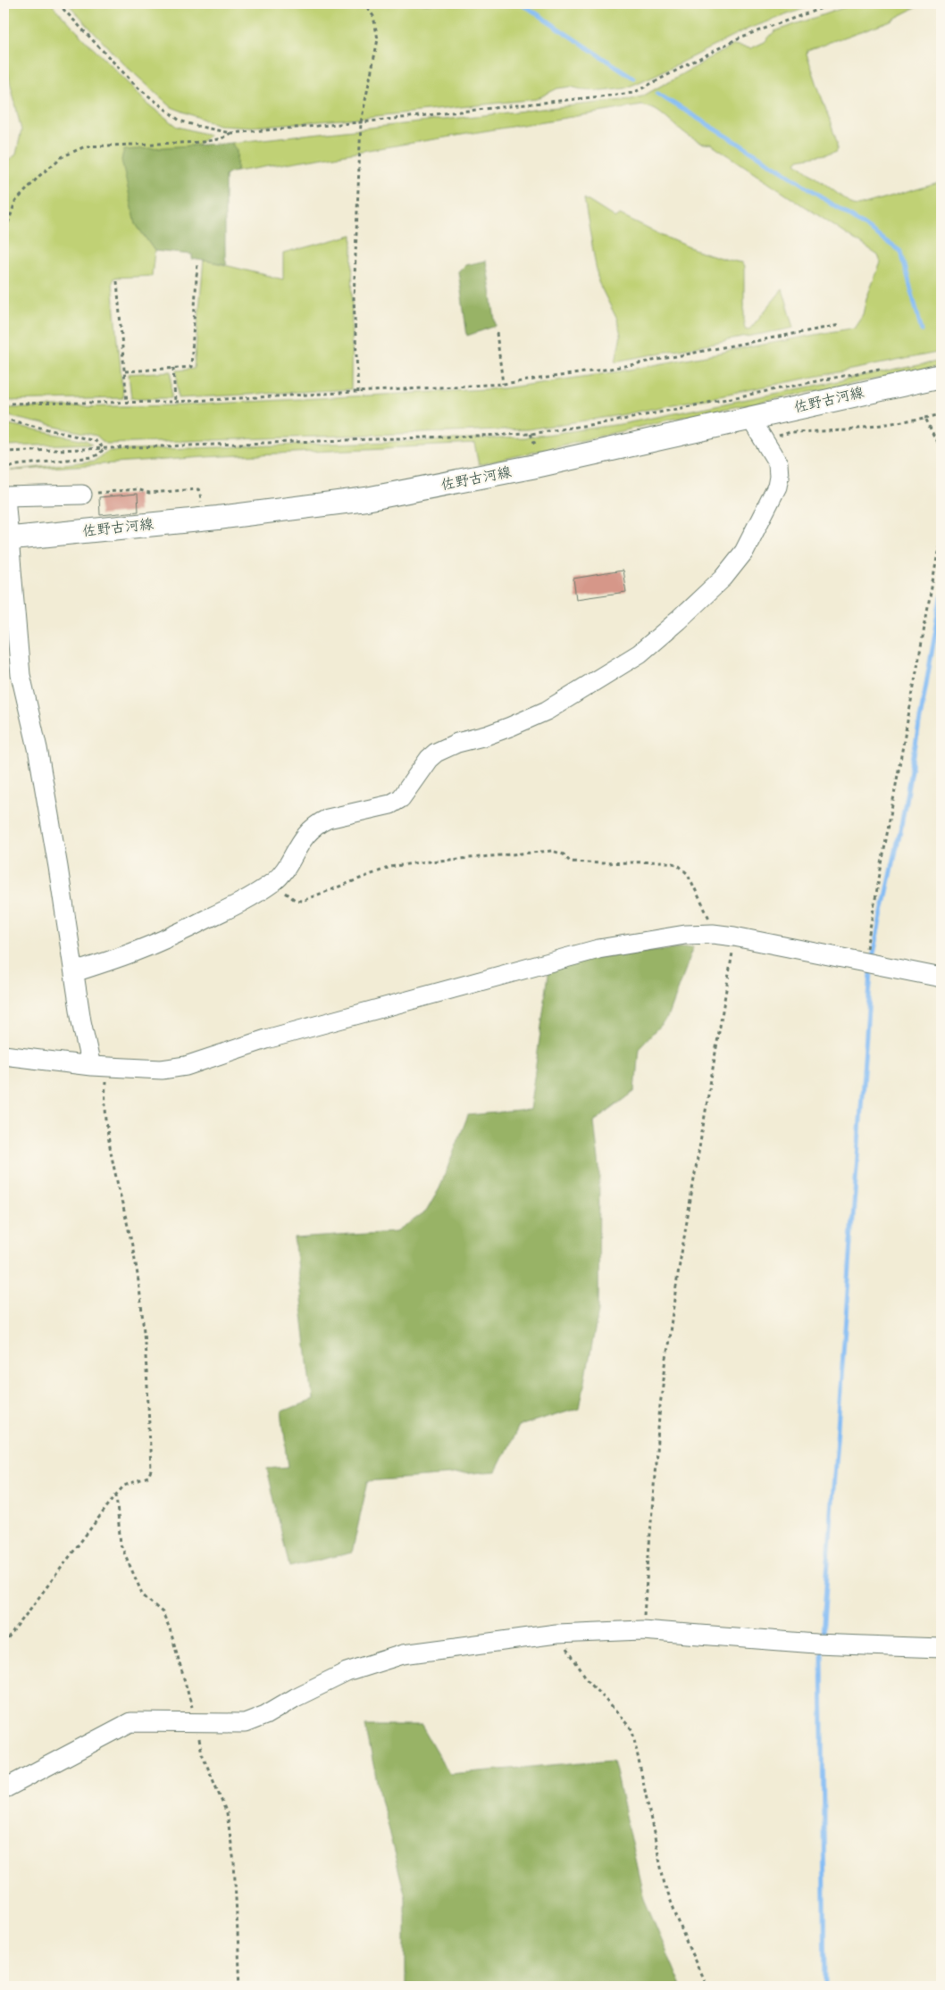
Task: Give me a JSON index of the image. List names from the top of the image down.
{
  "streets": {
    "main road": ["佐野古河線"]
  }
}
